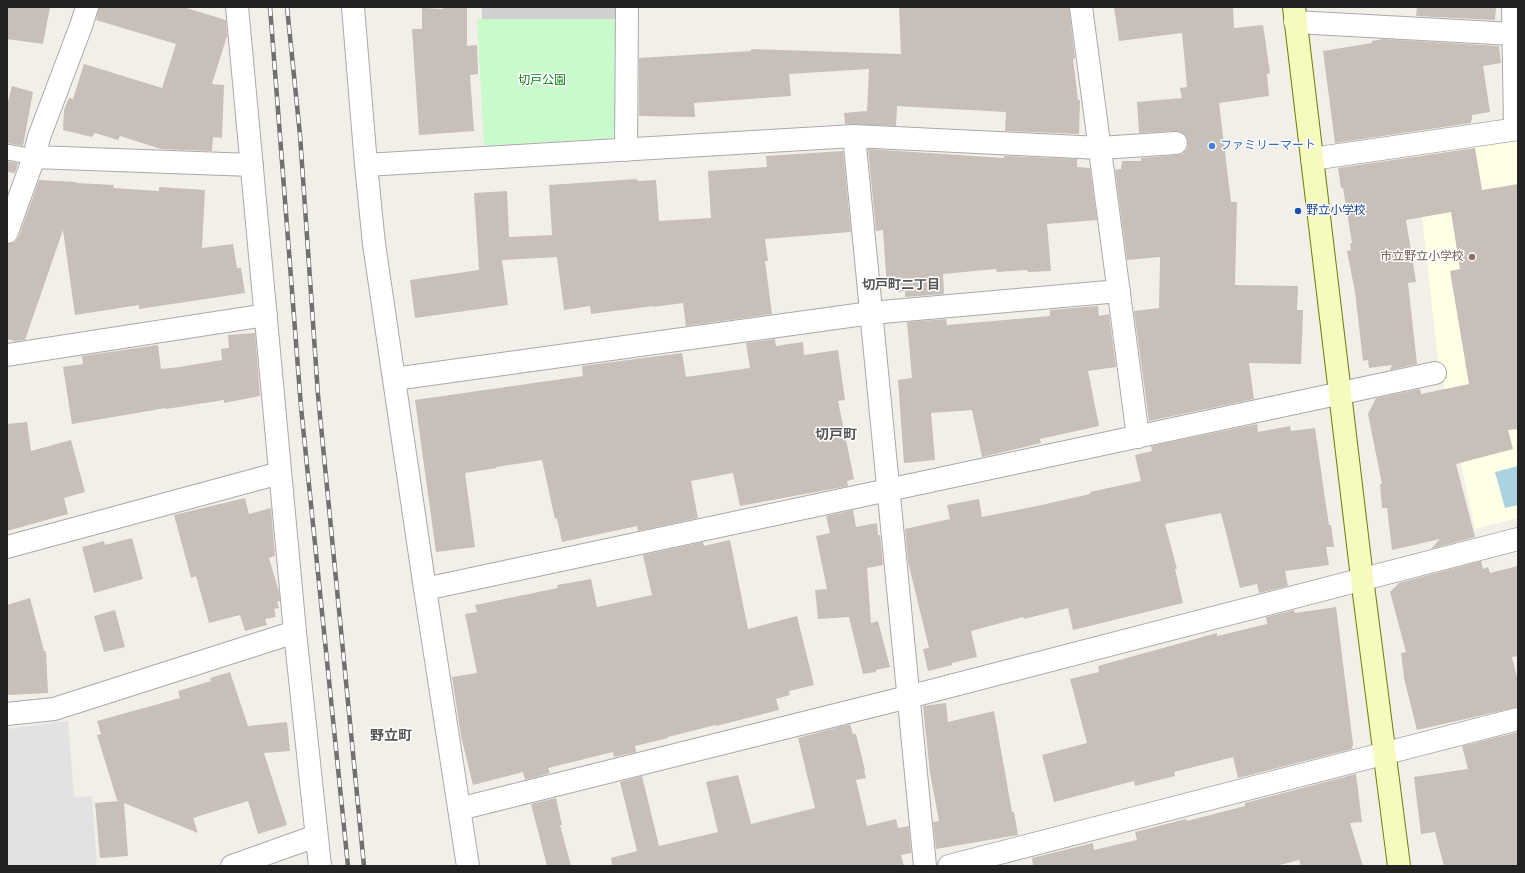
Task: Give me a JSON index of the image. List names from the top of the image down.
{
  "districts": ["切戸町二丁目", "切戸町", "野立町"],
  "parks": ["切戸公園"],
  "places": ["ファミリーマート", "野立小学校", "市立野立小学校"]
}
